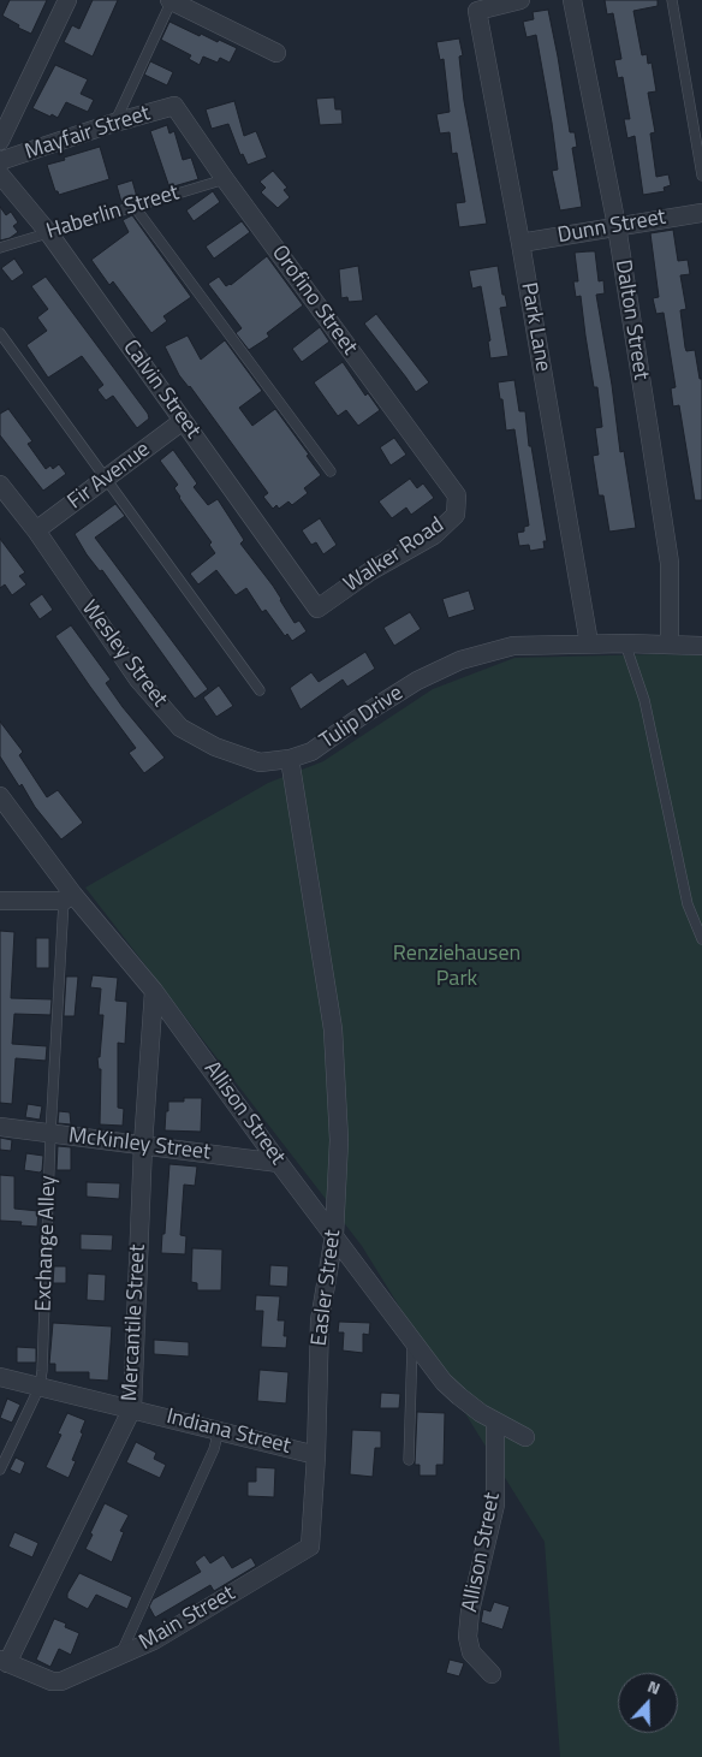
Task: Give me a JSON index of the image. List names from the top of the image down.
{
  "streets": {
    "street": [
      "Mayfair Street",
      "Dunn Street",
      "Orofino Street",
      "Dalton Street",
      "Park Lane",
      "Calvin Street",
      "Fir Avenue",
      "Walker Road",
      "Wesley Street",
      "Tulip Drive",
      "Allison Street",
      "McKinley Street",
      "Easler Street",
      "Mercantile Street",
      "Indiana Street",
      "Main Street"
    ],
    "lane": ["Haberlin Street", "Exchange Alley"]
  },
  "crossings": [
    ["Mayfair Street", "Orofino Street"],
    ["Haberlin Street", "Orofino Street"],
    ["Haberlin Street", "Calvin Street"],
    ["Dunn Street", "Dalton Street"],
    ["Dunn Street", "Park Lane"],
    ["Orofino Street", "Walker Road"],
    ["Dalton Street", "Tulip Drive"],
    ["Park Lane", "Tulip Drive"],
    ["Calvin Street", "Fir Avenue"],
    ["Calvin Street", "Walker Road"],
    ["Fir Avenue", "Wesley Street"],
    ["Wesley Street", "Tulip Drive"],
    ["Wesley Street", "Easler Street"],
    ["Tulip Drive", "Easler Street"],
    ["Allison Street", "McKinley Street"],
    ["Allison Street", "Exchange Alley"],
    ["Allison Street", "Easler Street"],
    ["Allison Street", "Mercantile Street"],
    ["McKinley Street", "Exchange Alley"],
    ["McKinley Street", "Mercantile Street"],
    ["Exchange Alley", "Indiana Street"],
    ["Easler Street", "Indiana Street"],
    ["Easler Street", "Main Street"],
    ["Mercantile Street", "Indiana Street"],
    ["Mercantile Street", "Main Street"]
  ],
  "parks": ["Renziehausen Park"],
  "north": "top"
}
